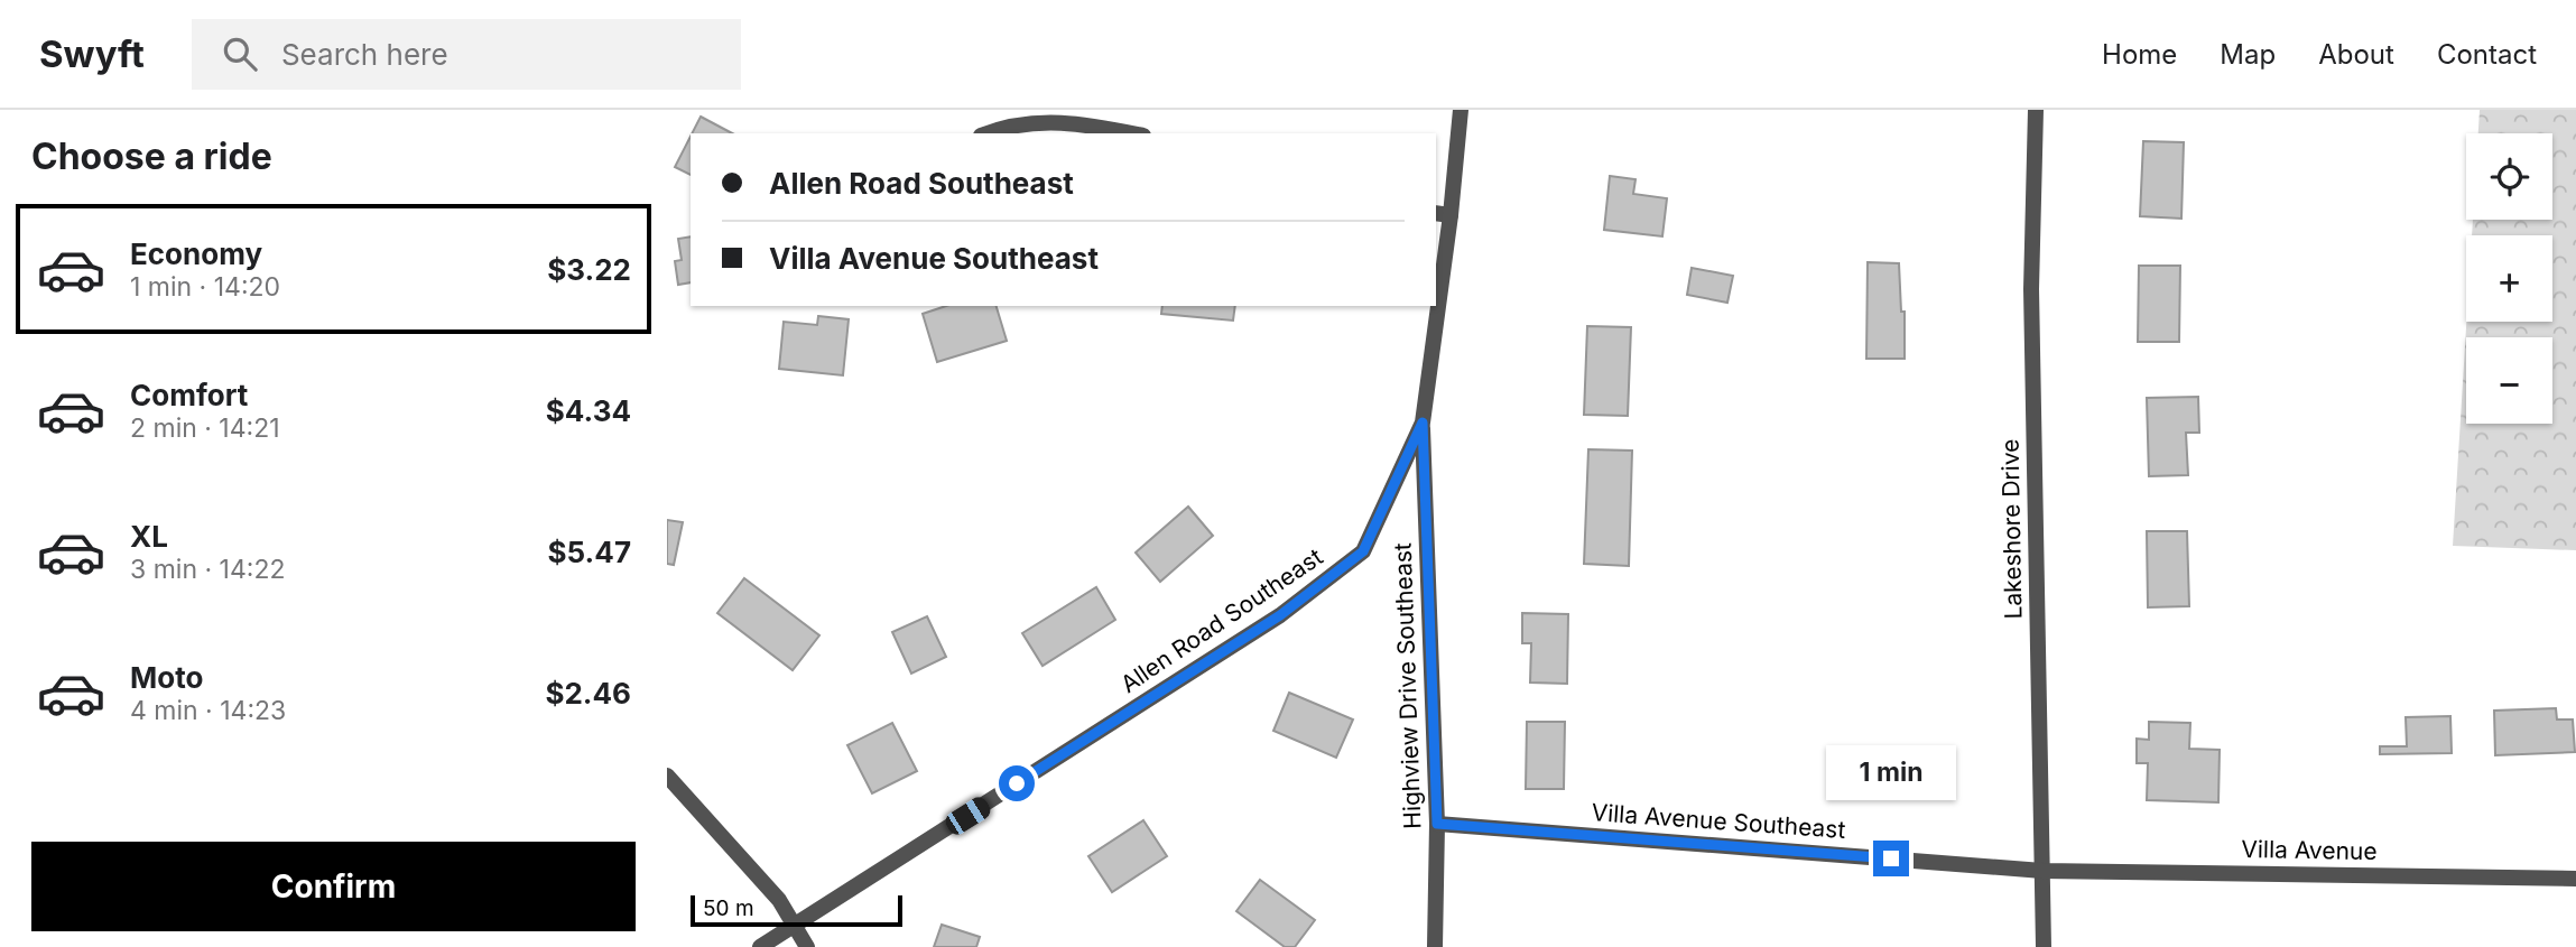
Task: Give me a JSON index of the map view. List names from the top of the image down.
{
  "streets": {
    "street": [
      "Lakeshore Drive",
      "Allen Road Southeast",
      "Highview Drive Southeast",
      "Villa Avenue Southeast",
      "Villa Avenue"
    ]
  },
  "crossings": [
    ["Lakeshore Drive", "Villa Avenue Southeast"],
    ["Lakeshore Drive", "Villa Avenue"],
    ["Allen Road Southeast", "Highview Drive Southeast"],
    ["Highview Drive Southeast", "Villa Avenue Southeast"],
    ["Villa Avenue Southeast", "Villa Avenue"]
  ],
  "scale_bar": "50 m",
  "page": {
    "header": "Swyft",
    "search": "Search here",
    "nav": [
      "Home",
      "Map",
      "About",
      "Contact"
    ],
    "heading": "Choose a ride",
    "map_buttons": ["+", "−"],
    "banner": ["Allen Road Southeast", "Villa Avenue Southeast"],
    "list": [
      {
        "name": "Economy",
        "note": "1 min · 14:20",
        "value": "$3.22"
      },
      {
        "name": "Comfort",
        "note": "2 min · 14:21",
        "value": "$4.34"
      },
      {
        "name": "XL",
        "note": "3 min · 14:22",
        "value": "$5.47"
      },
      {
        "name": "Moto",
        "note": "4 min · 14:23",
        "value": "$2.46"
      }
    ],
    "bubble": "1 min",
    "buttons": "Confirm",
    "scale": "50 m"
  }
}
